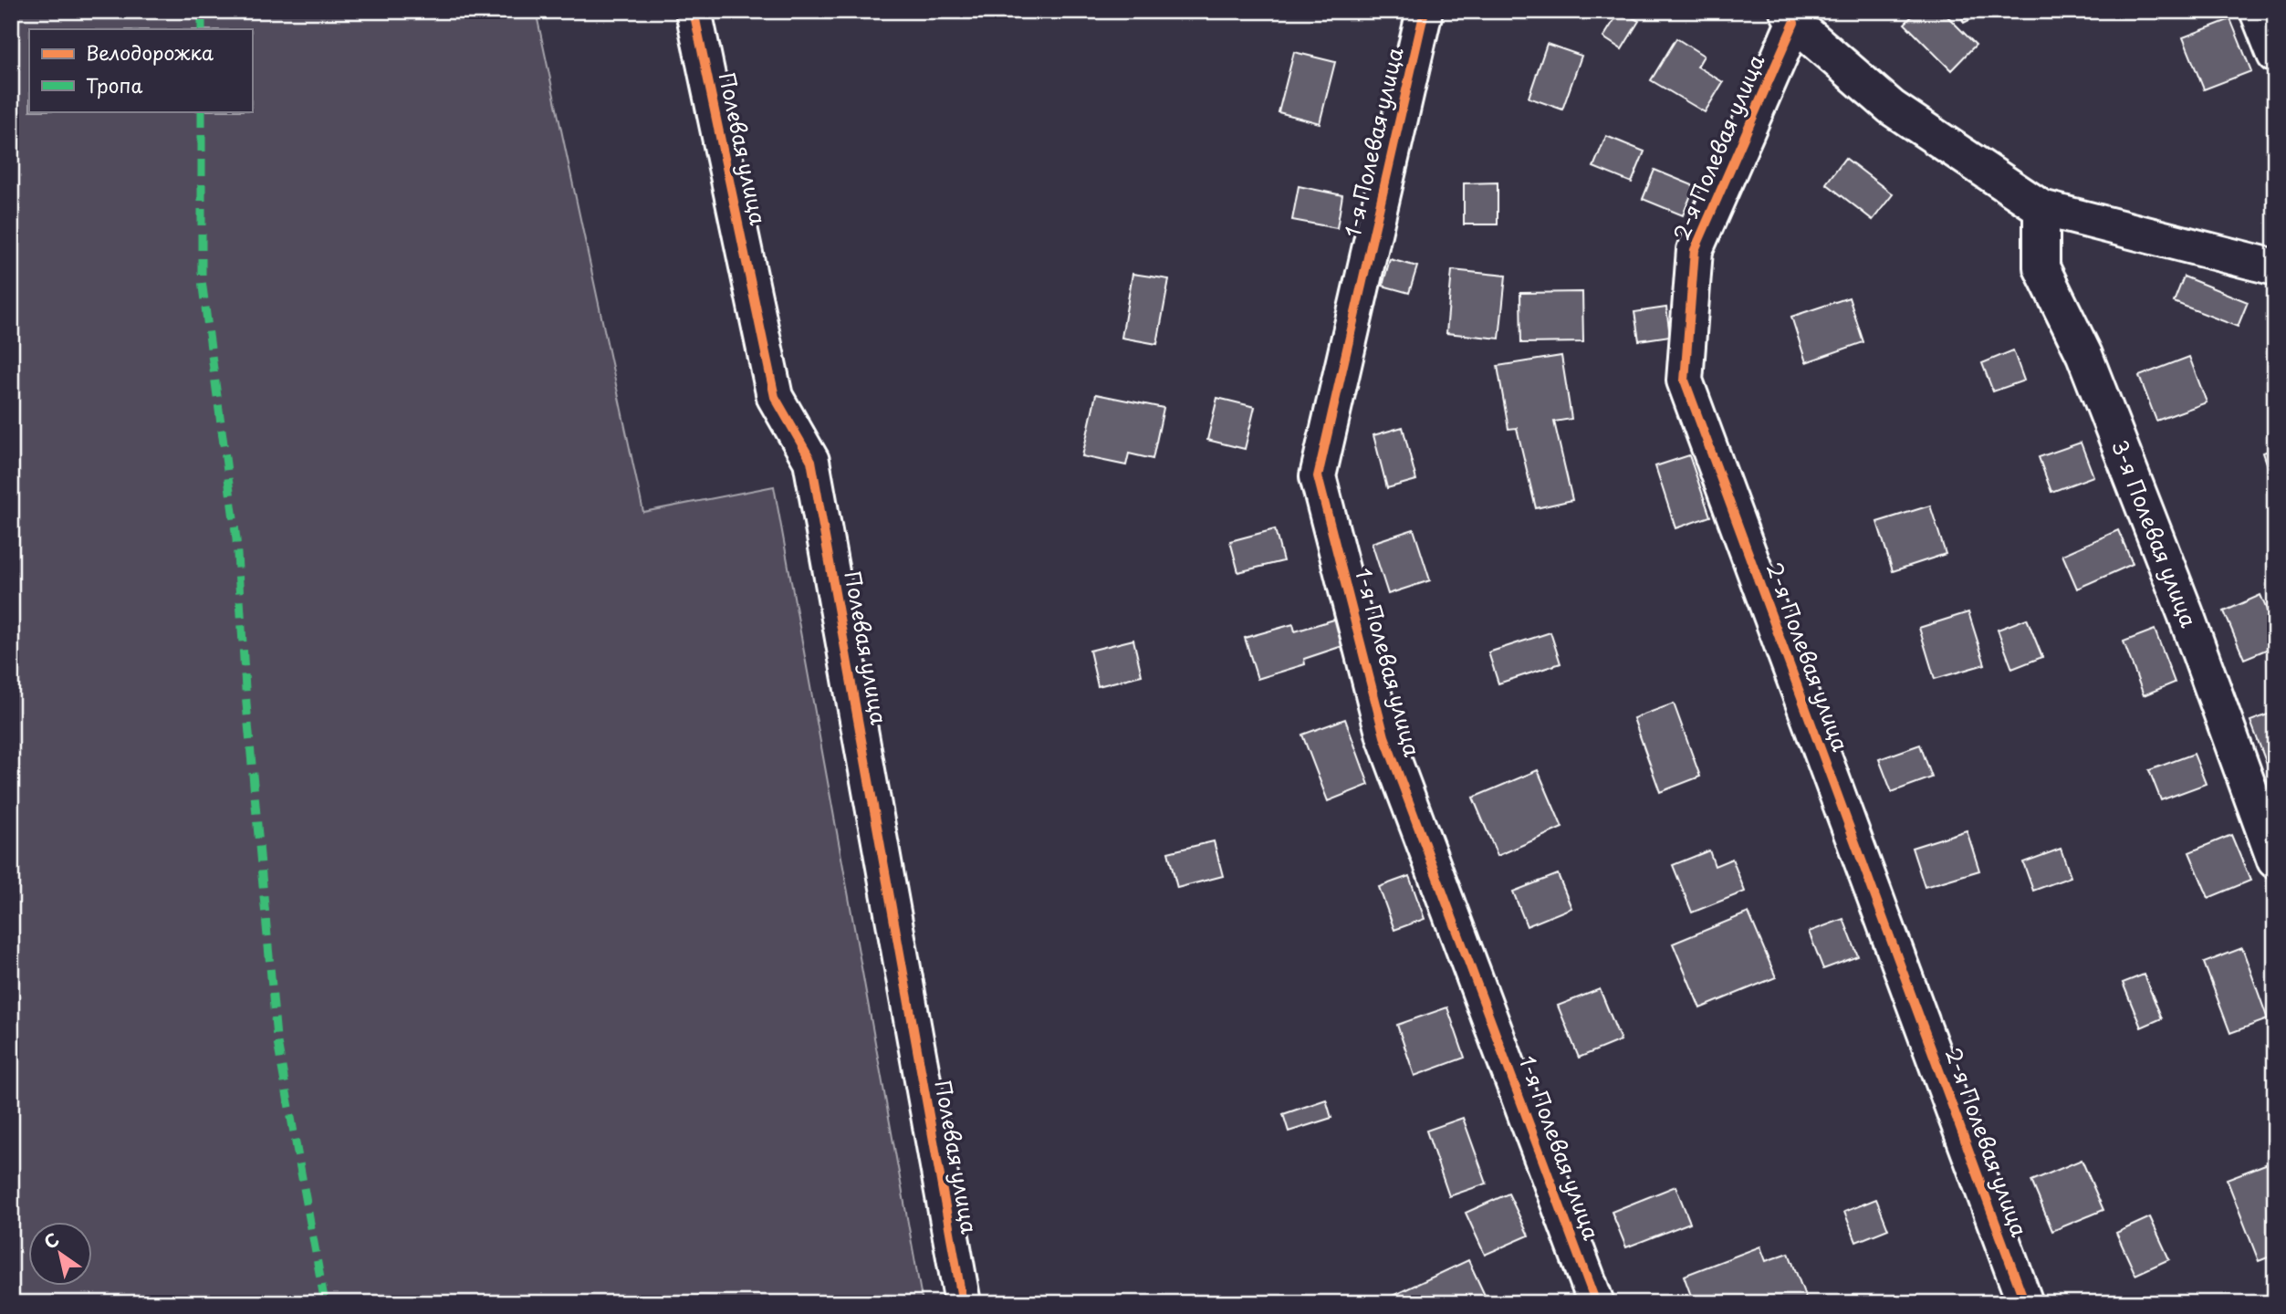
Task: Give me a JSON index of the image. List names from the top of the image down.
{
  "streets": {
    "street": [
      "1-я Полевая улица",
      "2-я Полевая улица",
      "Полевая улица",
      "3-я Полевая улица"
    ]
  },
  "legend": ["Велодорожка", "Тропа"],
  "north": "top left"
}
